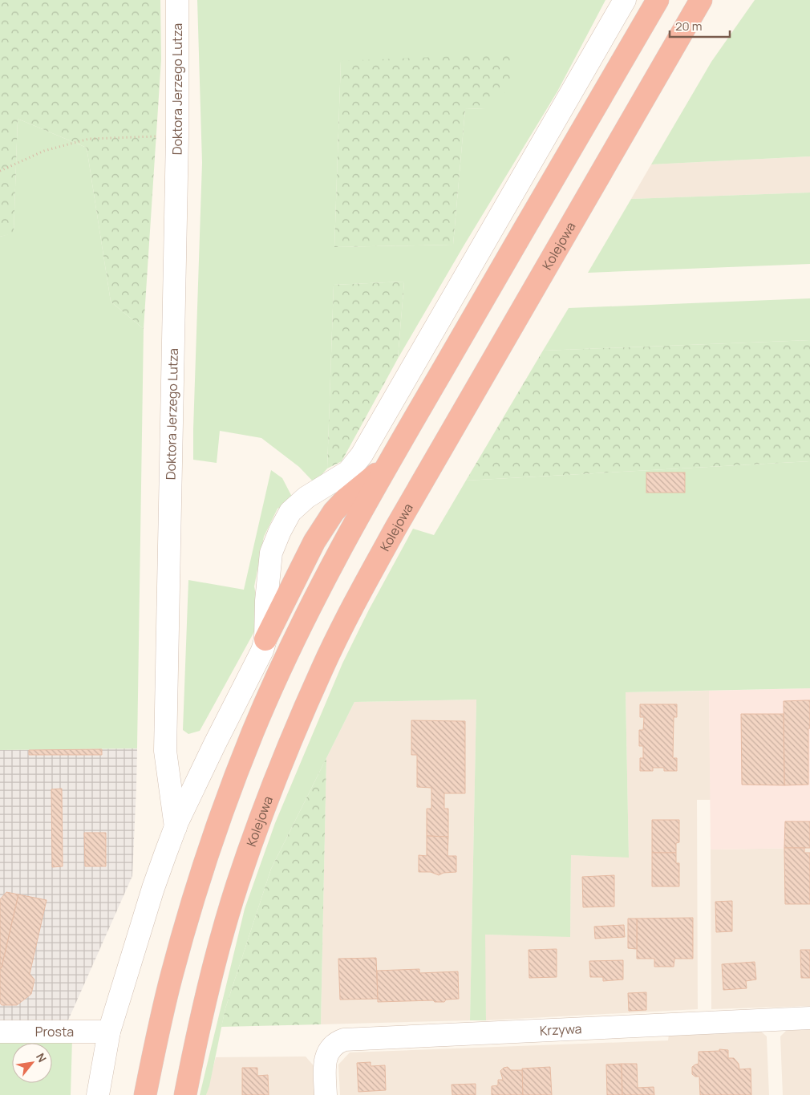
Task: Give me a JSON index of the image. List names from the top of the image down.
{
  "streets": {
    "highway": ["Kolejowa"],
    "street": ["Doktora Jerzego Lutza", "Krzywa", "Prosta"]
  },
  "scale_bar": "20 m",
  "north": "top right"
}
